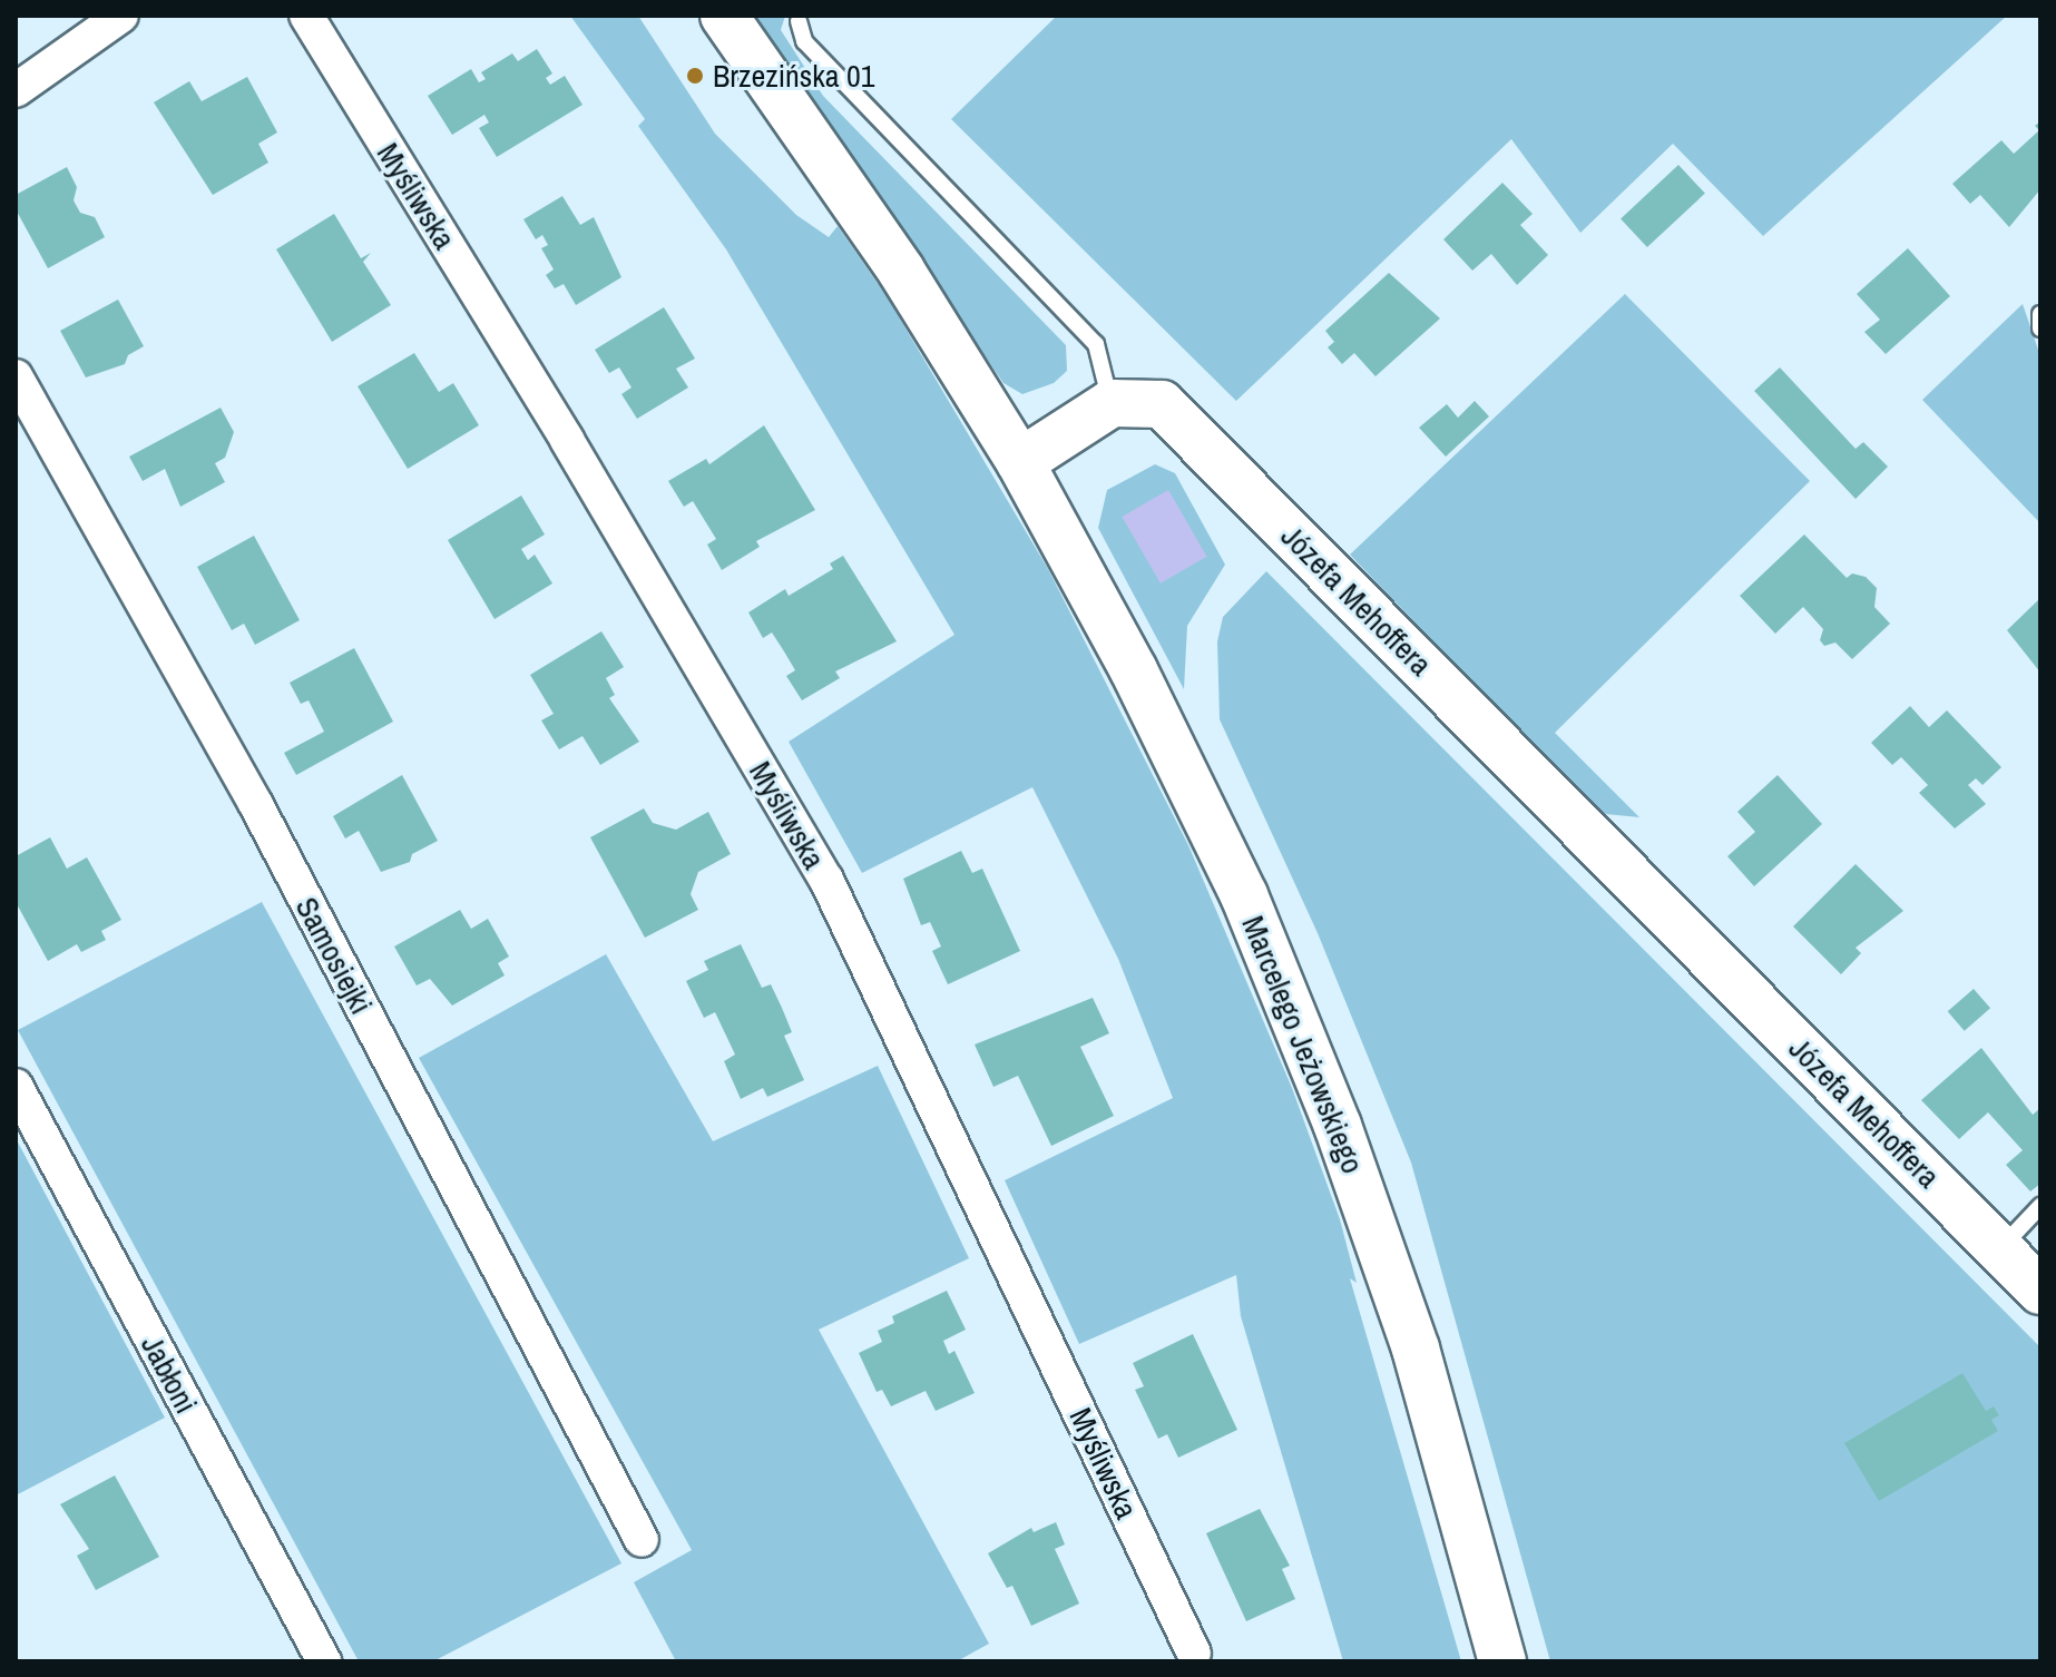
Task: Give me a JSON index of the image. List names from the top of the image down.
{
  "streets": {
    "street": [
      "Myśliwska",
      "Józefa Mehoffera",
      "Samosiejki",
      "Marcelego Jeżowskiego",
      "Jabłoni"
    ]
  },
  "places": ["Brzezińska 01"]
}
